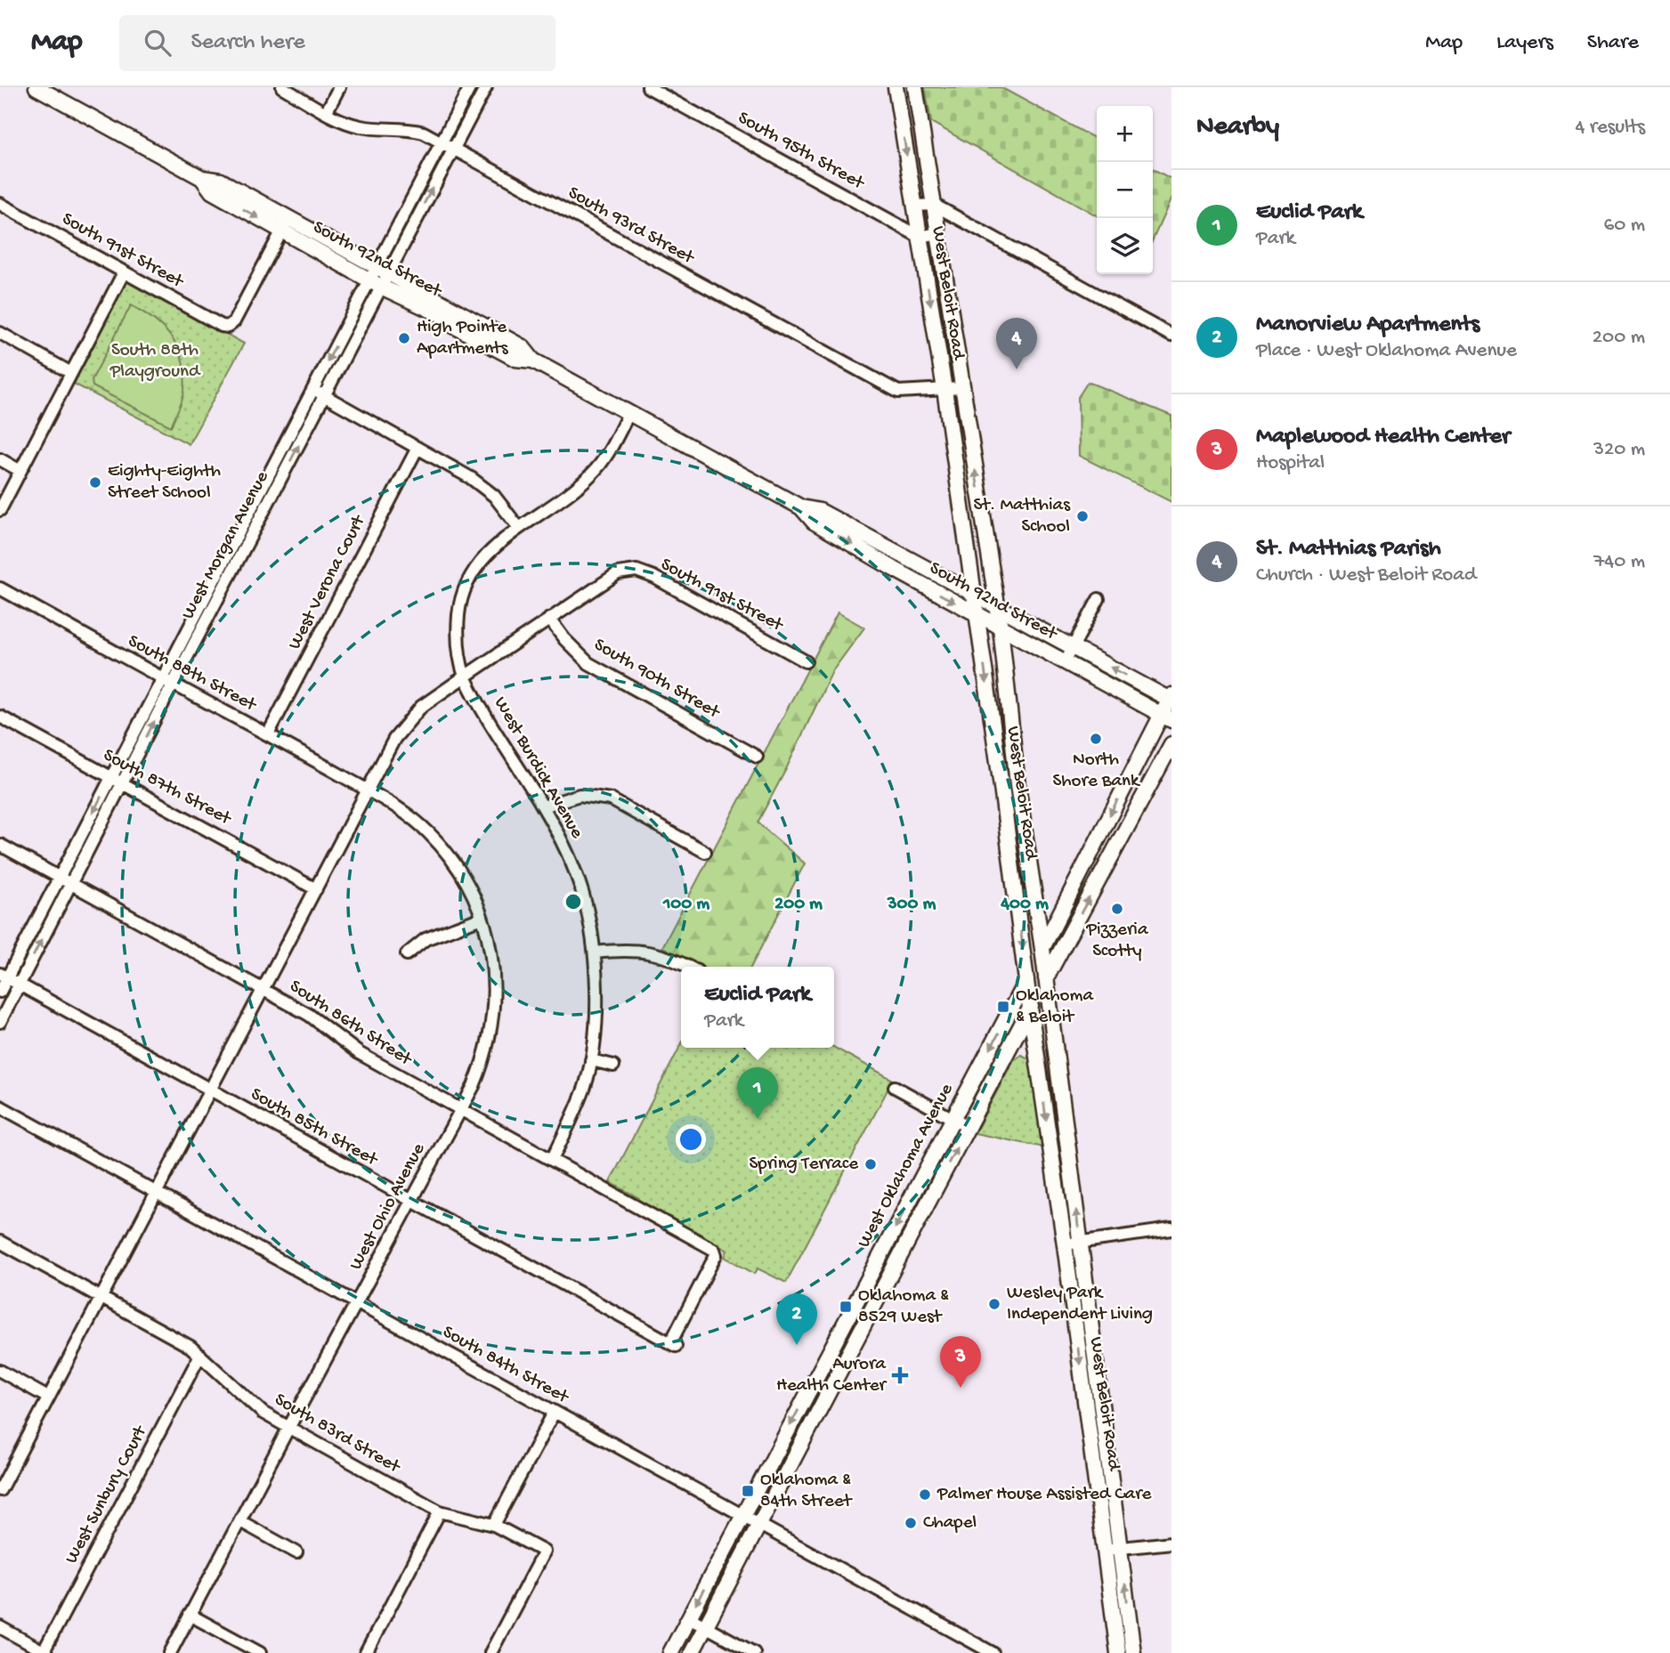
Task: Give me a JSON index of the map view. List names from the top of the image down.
{
  "streets": {
    "main road": ["South 92nd Street", "West Beloit Road", "West Oklahoma Avenue"],
    "street": [
      "South 95th Street",
      "South 93rd Street",
      "South 91st Street",
      "West Morgan Avenue",
      "West Verona Court",
      "South 88th Street",
      "South 90th Street",
      "West Burdick Avenue",
      "South 87th Street",
      "South 86th Street",
      "South 85th Street",
      "West Ohio Avenue",
      "South 84th Street",
      "South 83rd Street",
      "West Sunbury Court"
    ]
  },
  "crossings": [
    ["South 95th Street", "West Beloit Road"],
    ["South 93rd Street", "West Beloit Road"],
    ["South 93rd Street", "West Morgan Avenue"],
    ["South 91st Street", "South 92nd Street"],
    ["South 91st Street", "South 90th Street"],
    ["South 92nd Street", "West Beloit Road"],
    ["South 92nd Street", "West Morgan Avenue"],
    ["South 92nd Street", "West Burdick Avenue"],
    ["South 92nd Street", "West Oklahoma Avenue"],
    ["West Beloit Road", "West Oklahoma Avenue"],
    ["West Morgan Avenue", "South 88th Street"],
    ["West Morgan Avenue", "South 87th Street"],
    ["West Morgan Avenue", "South 86th Street"],
    ["West Morgan Avenue", "South 85th Street"],
    ["West Verona Court", "South 88th Street"],
    ["South 88th Street", "West Ohio Avenue"],
    ["West Burdick Avenue", "South 86th Street"],
    ["South 86th Street", "South 85th Street"],
    ["South 86th Street", "West Ohio Avenue"],
    ["South 85th Street", "West Ohio Avenue"],
    ["West Oklahoma Avenue", "South 84th Street"],
    ["West Ohio Avenue", "South 84th Street"],
    ["West Ohio Avenue", "South 83rd Street"],
    ["South 83rd Street", "West Sunbury Court"]
  ],
  "parks": ["South 88th Playground"],
  "places": {
    "other": [
      "High Pointe Apartments",
      "Eighty-Eighth Street School",
      "St. Matthias School",
      "North Shore Bank",
      "Pizzeria Scotty",
      "Spring Terrace",
      "Wesley Park Independent Living",
      "Palmer House Assisted Care",
      "Chapel"
    ],
    "transit": ["Oklahoma & Beloit", "Oklahoma & 8529 West", "Oklahoma & 84th Street"],
    "health": ["Aurora Health Center"]
  },
  "page": {
    "header": "Map",
    "search": "Search here",
    "nav": ["Map", "Layers", "Share"],
    "heading": ["Nearby", "4 results"],
    "map_buttons": ["+", "−"],
    "list": [
      {
        "mark": "1",
        "name": "Euclid Park",
        "note": "Park",
        "value": "60 m"
      },
      {
        "mark": "2",
        "name": "Manorview Apartments",
        "note": "Place · West Oklahoma Avenue",
        "value": "200 m"
      },
      {
        "mark": "3",
        "name": "Maplewood Health Center",
        "note": "Hospital",
        "value": "320 m"
      },
      {
        "mark": "4",
        "name": "St. Matthias Parish",
        "note": "Church · West Beloit Road",
        "value": "740 m"
      }
    ],
    "pins": [
      "4",
      "1",
      "2",
      "3"
    ],
    "popup": ["Euclid Park", "Park"]
  },
  "rings": [
    "100 m",
    "200 m",
    "300 m",
    "400 m"
  ]
}
